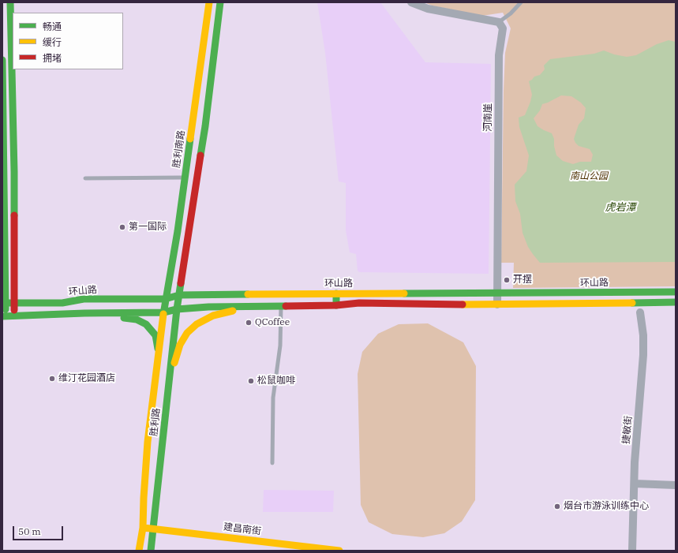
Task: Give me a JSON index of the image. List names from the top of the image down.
{
  "streets": {
    "main road": [
      "胜利南路",
      "环山路",
      "胜利路",
      "建昌南街"
    ],
    "street": ["河南崖", "捷敏街"]
  },
  "crossings": [
    ["河南崖", "环山路"],
    ["胜利南路", "环山路"],
    ["胜利南路", "胜利路"],
    ["环山路", "胜利路"],
    ["胜利路", "建昌南街"]
  ],
  "water": ["虎岩潭"],
  "parks": ["南山公园"],
  "places": [
    "第一国际",
    "开摆",
    "QCoffee",
    "维汀花园酒店",
    "松鼠咖啡",
    "烟台市游泳训练中心"
  ],
  "legend": ["畅通", "缓行", "拥堵"],
  "scale_bar": "50 m"
}
